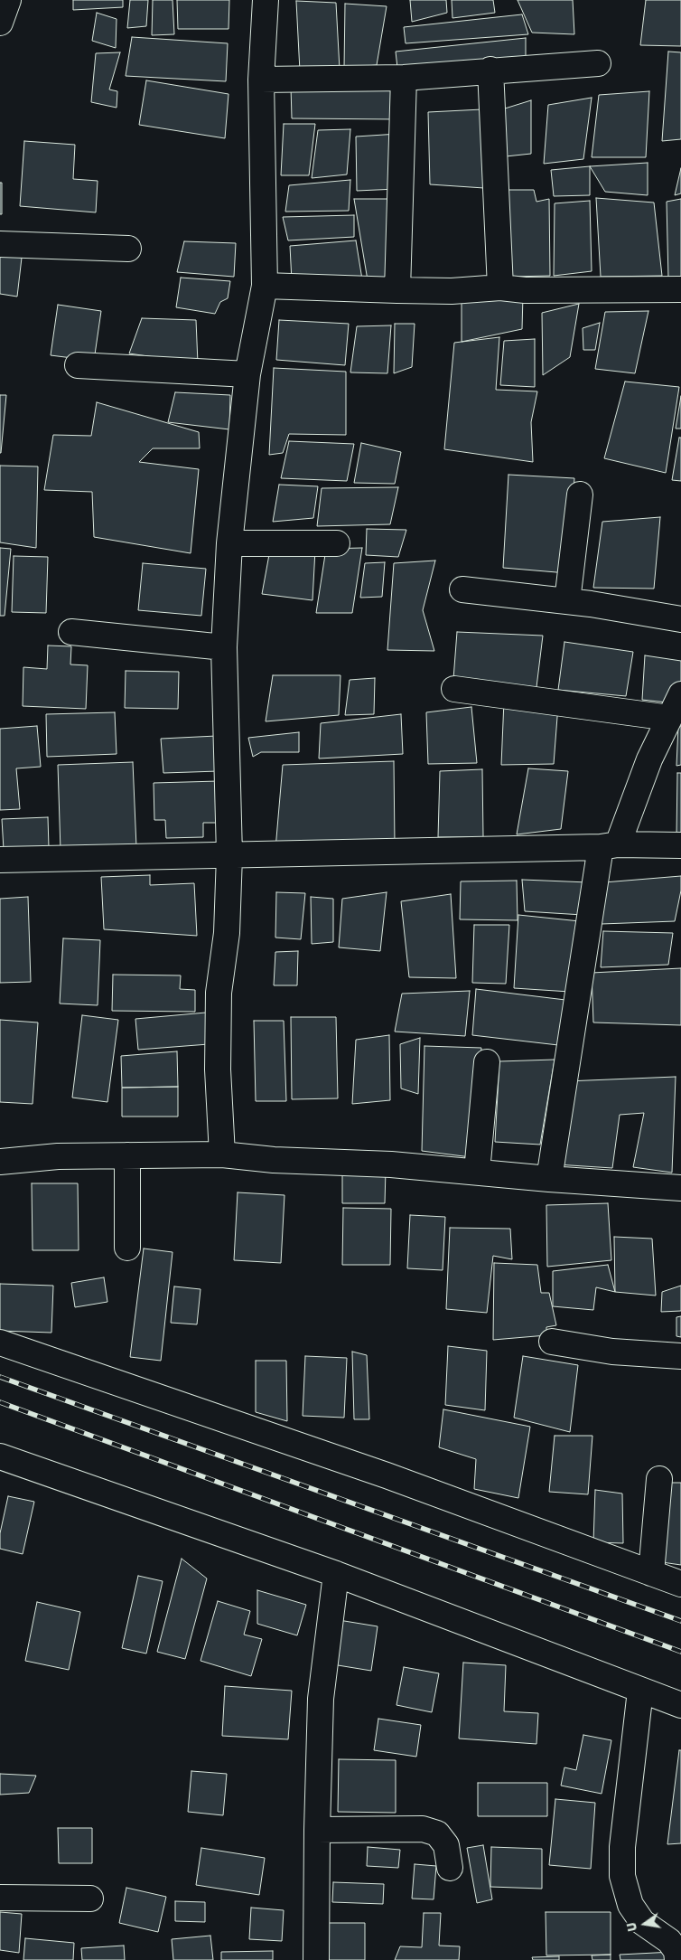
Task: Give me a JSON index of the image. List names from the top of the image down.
{
  "north": "left"
}
